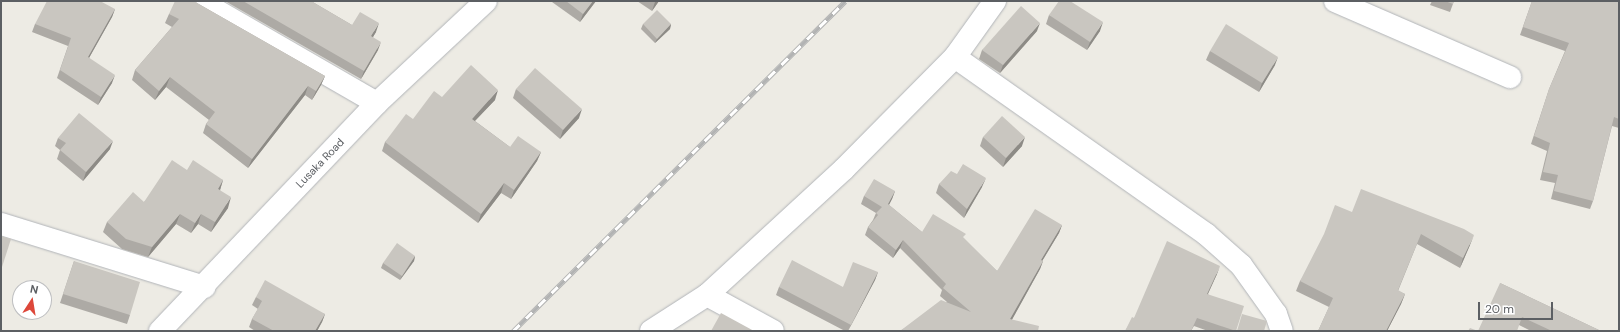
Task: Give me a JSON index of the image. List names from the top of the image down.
{
  "streets": {
    "street": ["Lusaka Road"]
  },
  "scale_bar": "20 m",
  "north": "top"
}
